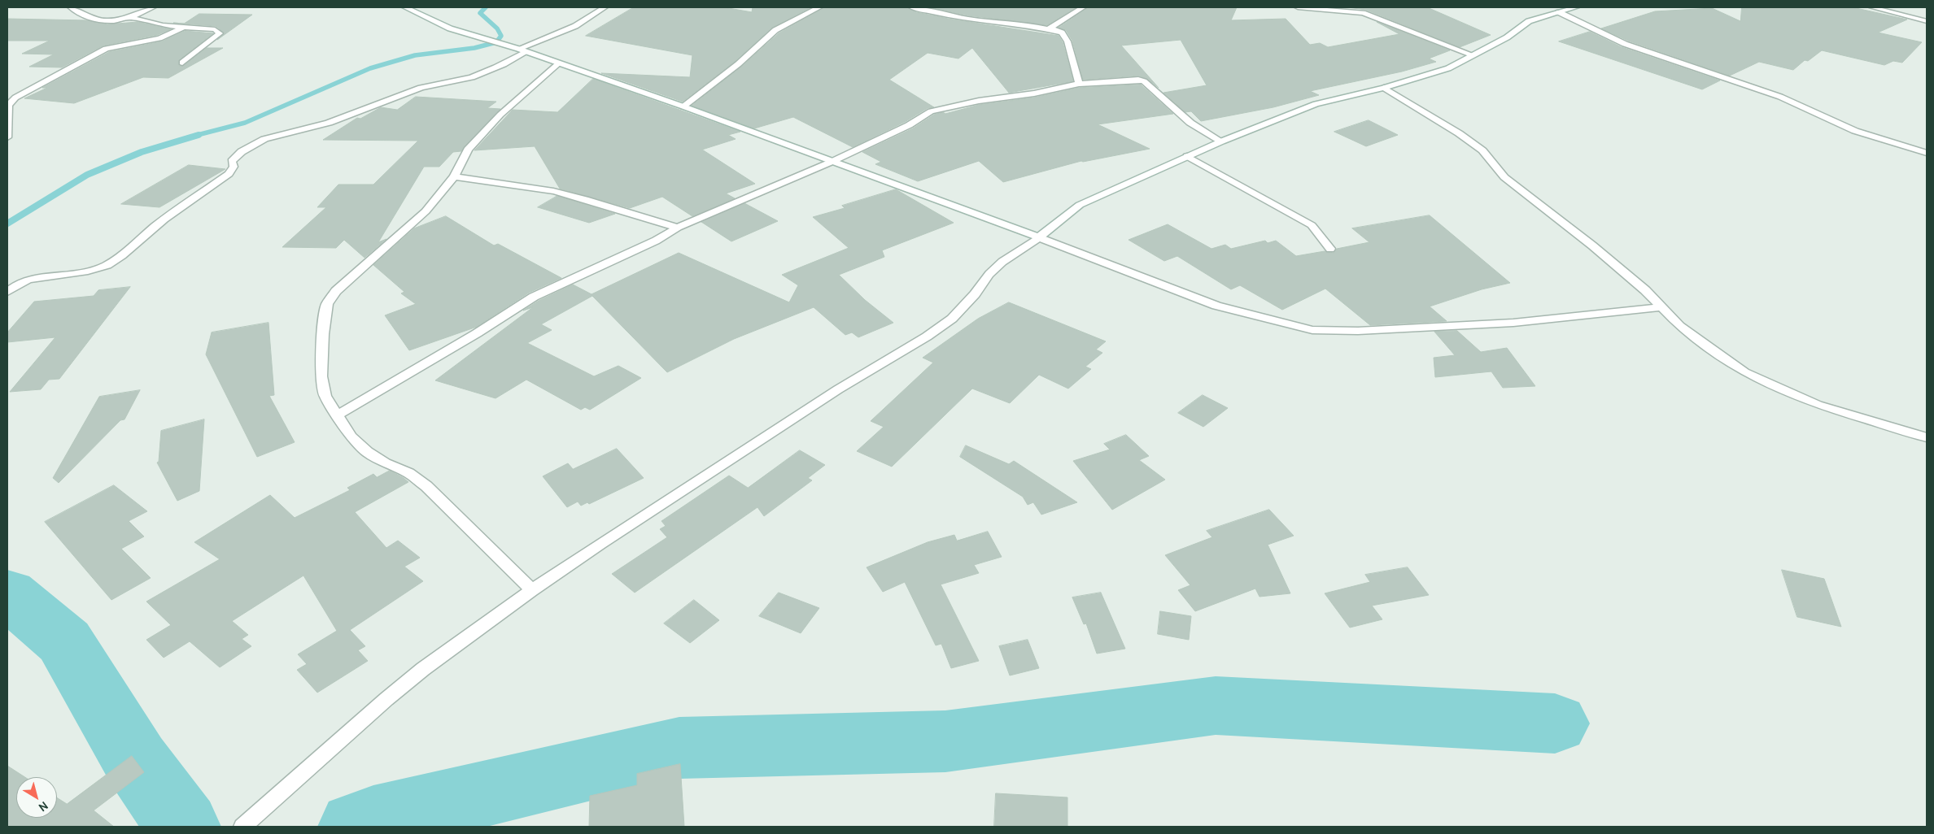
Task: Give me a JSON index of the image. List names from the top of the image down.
{
  "north": "bottom right"
}
